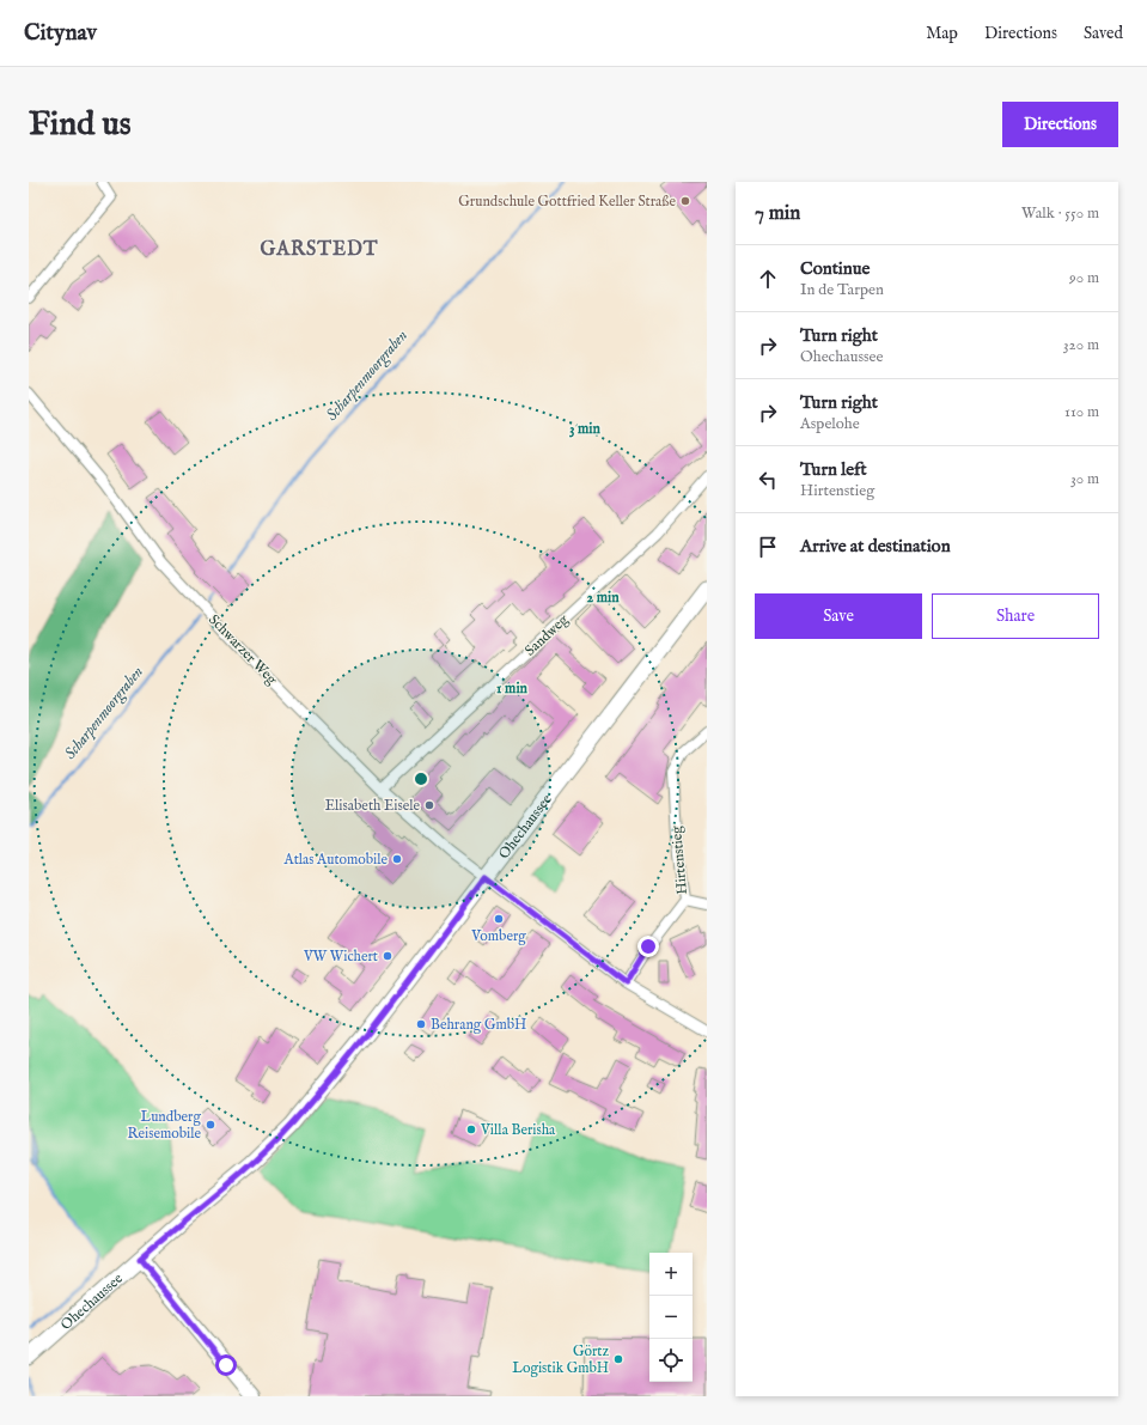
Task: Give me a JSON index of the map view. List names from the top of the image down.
{
  "streets": {
    "main road": ["Ohechaussee"],
    "street": ["Sandweg", "Schwarzer Weg", "Hirtenstieg"]
  },
  "crossings": [
    ["Sandweg", "Schwarzer Weg"],
    ["Schwarzer Weg", "Ohechaussee"],
    ["Schwarzer Weg", "Hirtenstieg"]
  ],
  "districts": ["GARSTEDT"],
  "water": ["Scharpenmoorgraben"],
  "places": [
    "Grundschule Gottfried Keller Straße",
    "Elisabeth Eisele",
    "Atlas Automobile",
    "Vomberg",
    "VW Wichert",
    "Behrang GmbH",
    "Lundberg Reisemobile",
    "Villa Berisha",
    "Görtz Logistik GmbH"
  ],
  "page": {
    "header": "Citynav",
    "nav": ["Map", "Directions", "Saved"],
    "buttons": [
      "Directions",
      ["Save", "Share"]
    ],
    "title": "Find us",
    "heading": ["7 min", "Walk · 550 m"],
    "list": [
      ["Continue", "In de Tarpen", "90 m"],
      ["Turn right", "Ohechaussee", "320 m"],
      ["Turn right", "Aspelohe", "110 m"],
      ["Turn left", "Hirtenstieg", "30 m"],
      "Arrive at destination"
    ],
    "map_buttons": ["+", "−"]
  },
  "rings": ["3 min", "2 min", "1 min"]
}
